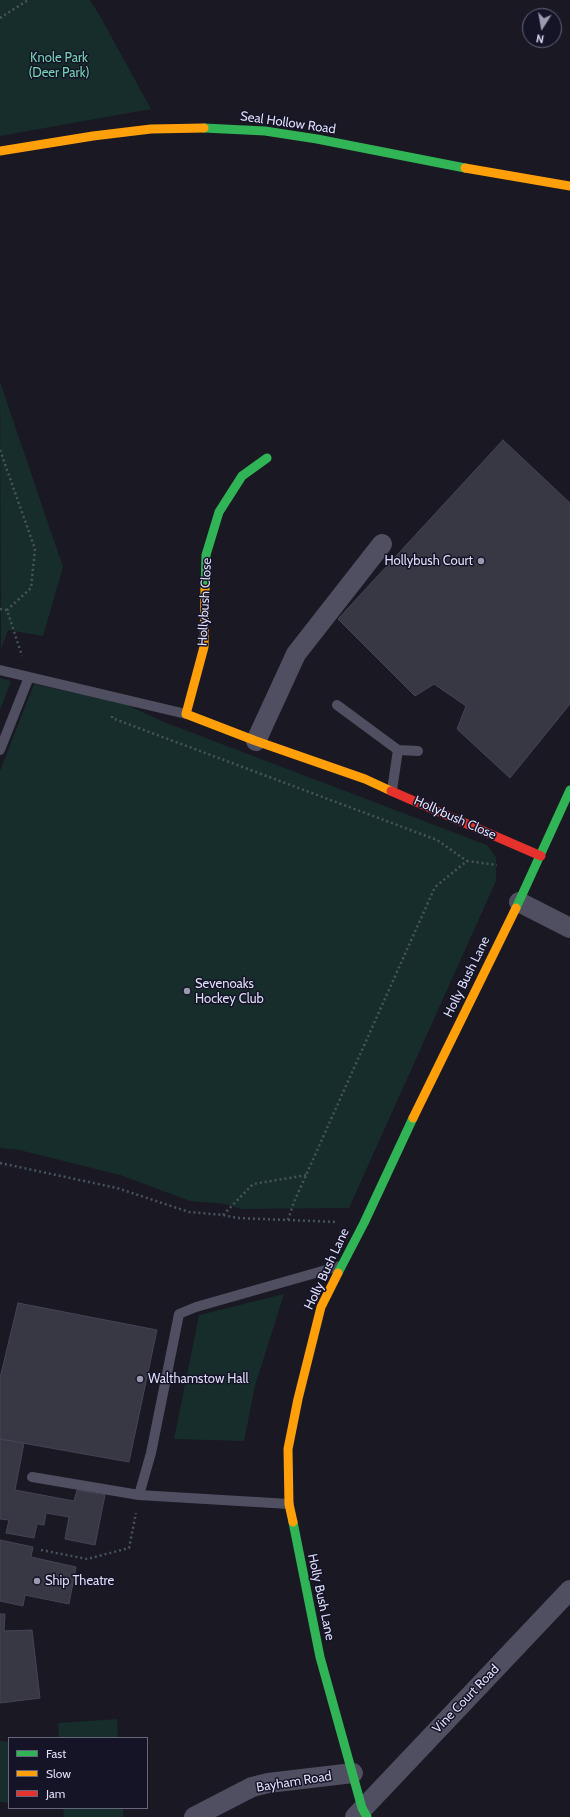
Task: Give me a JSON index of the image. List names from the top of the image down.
{
  "streets": {
    "street": [
      "Seal Hollow Road",
      "Hollybush Close",
      "Holly Bush Lane",
      "Vine Court Road",
      "Bayham Road"
    ]
  },
  "crossings": [
    ["Hollybush Close", "Holly Bush Lane"],
    ["Holly Bush Lane", "Vine Court Road"],
    ["Holly Bush Lane", "Bayham Road"]
  ],
  "parks": ["Knole Park (Deer Park)"],
  "places": [
    "Hollybush Court",
    "Sevenoaks Hockey Club",
    "Walthamstow Hall",
    "Ship Theatre"
  ],
  "legend": ["Fast", "Slow", "Jam"],
  "north": "bottom"
}
